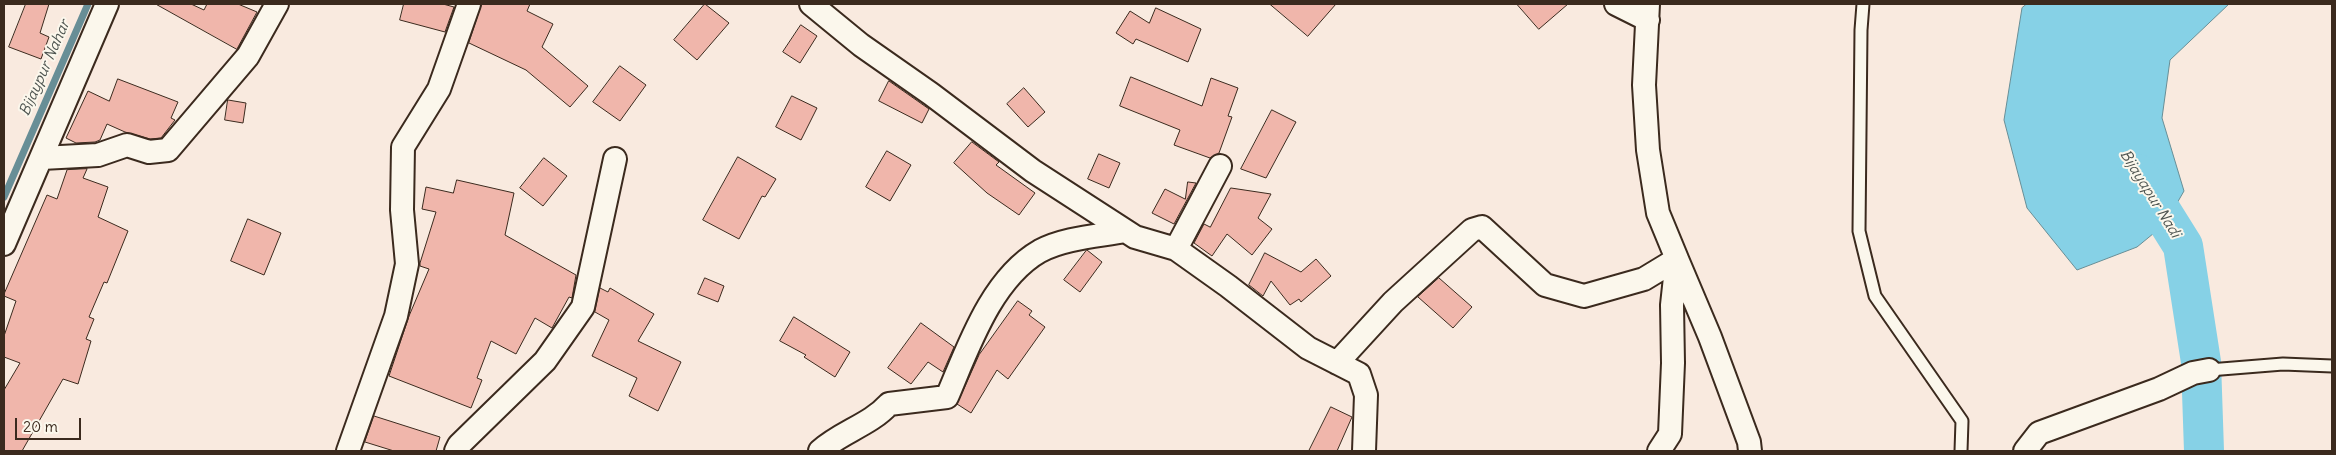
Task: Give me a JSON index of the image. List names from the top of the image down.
{
  "water": ["Bijaypur Nahar", "Bijayapur Nadi"],
  "scale_bar": "20 m"
}
